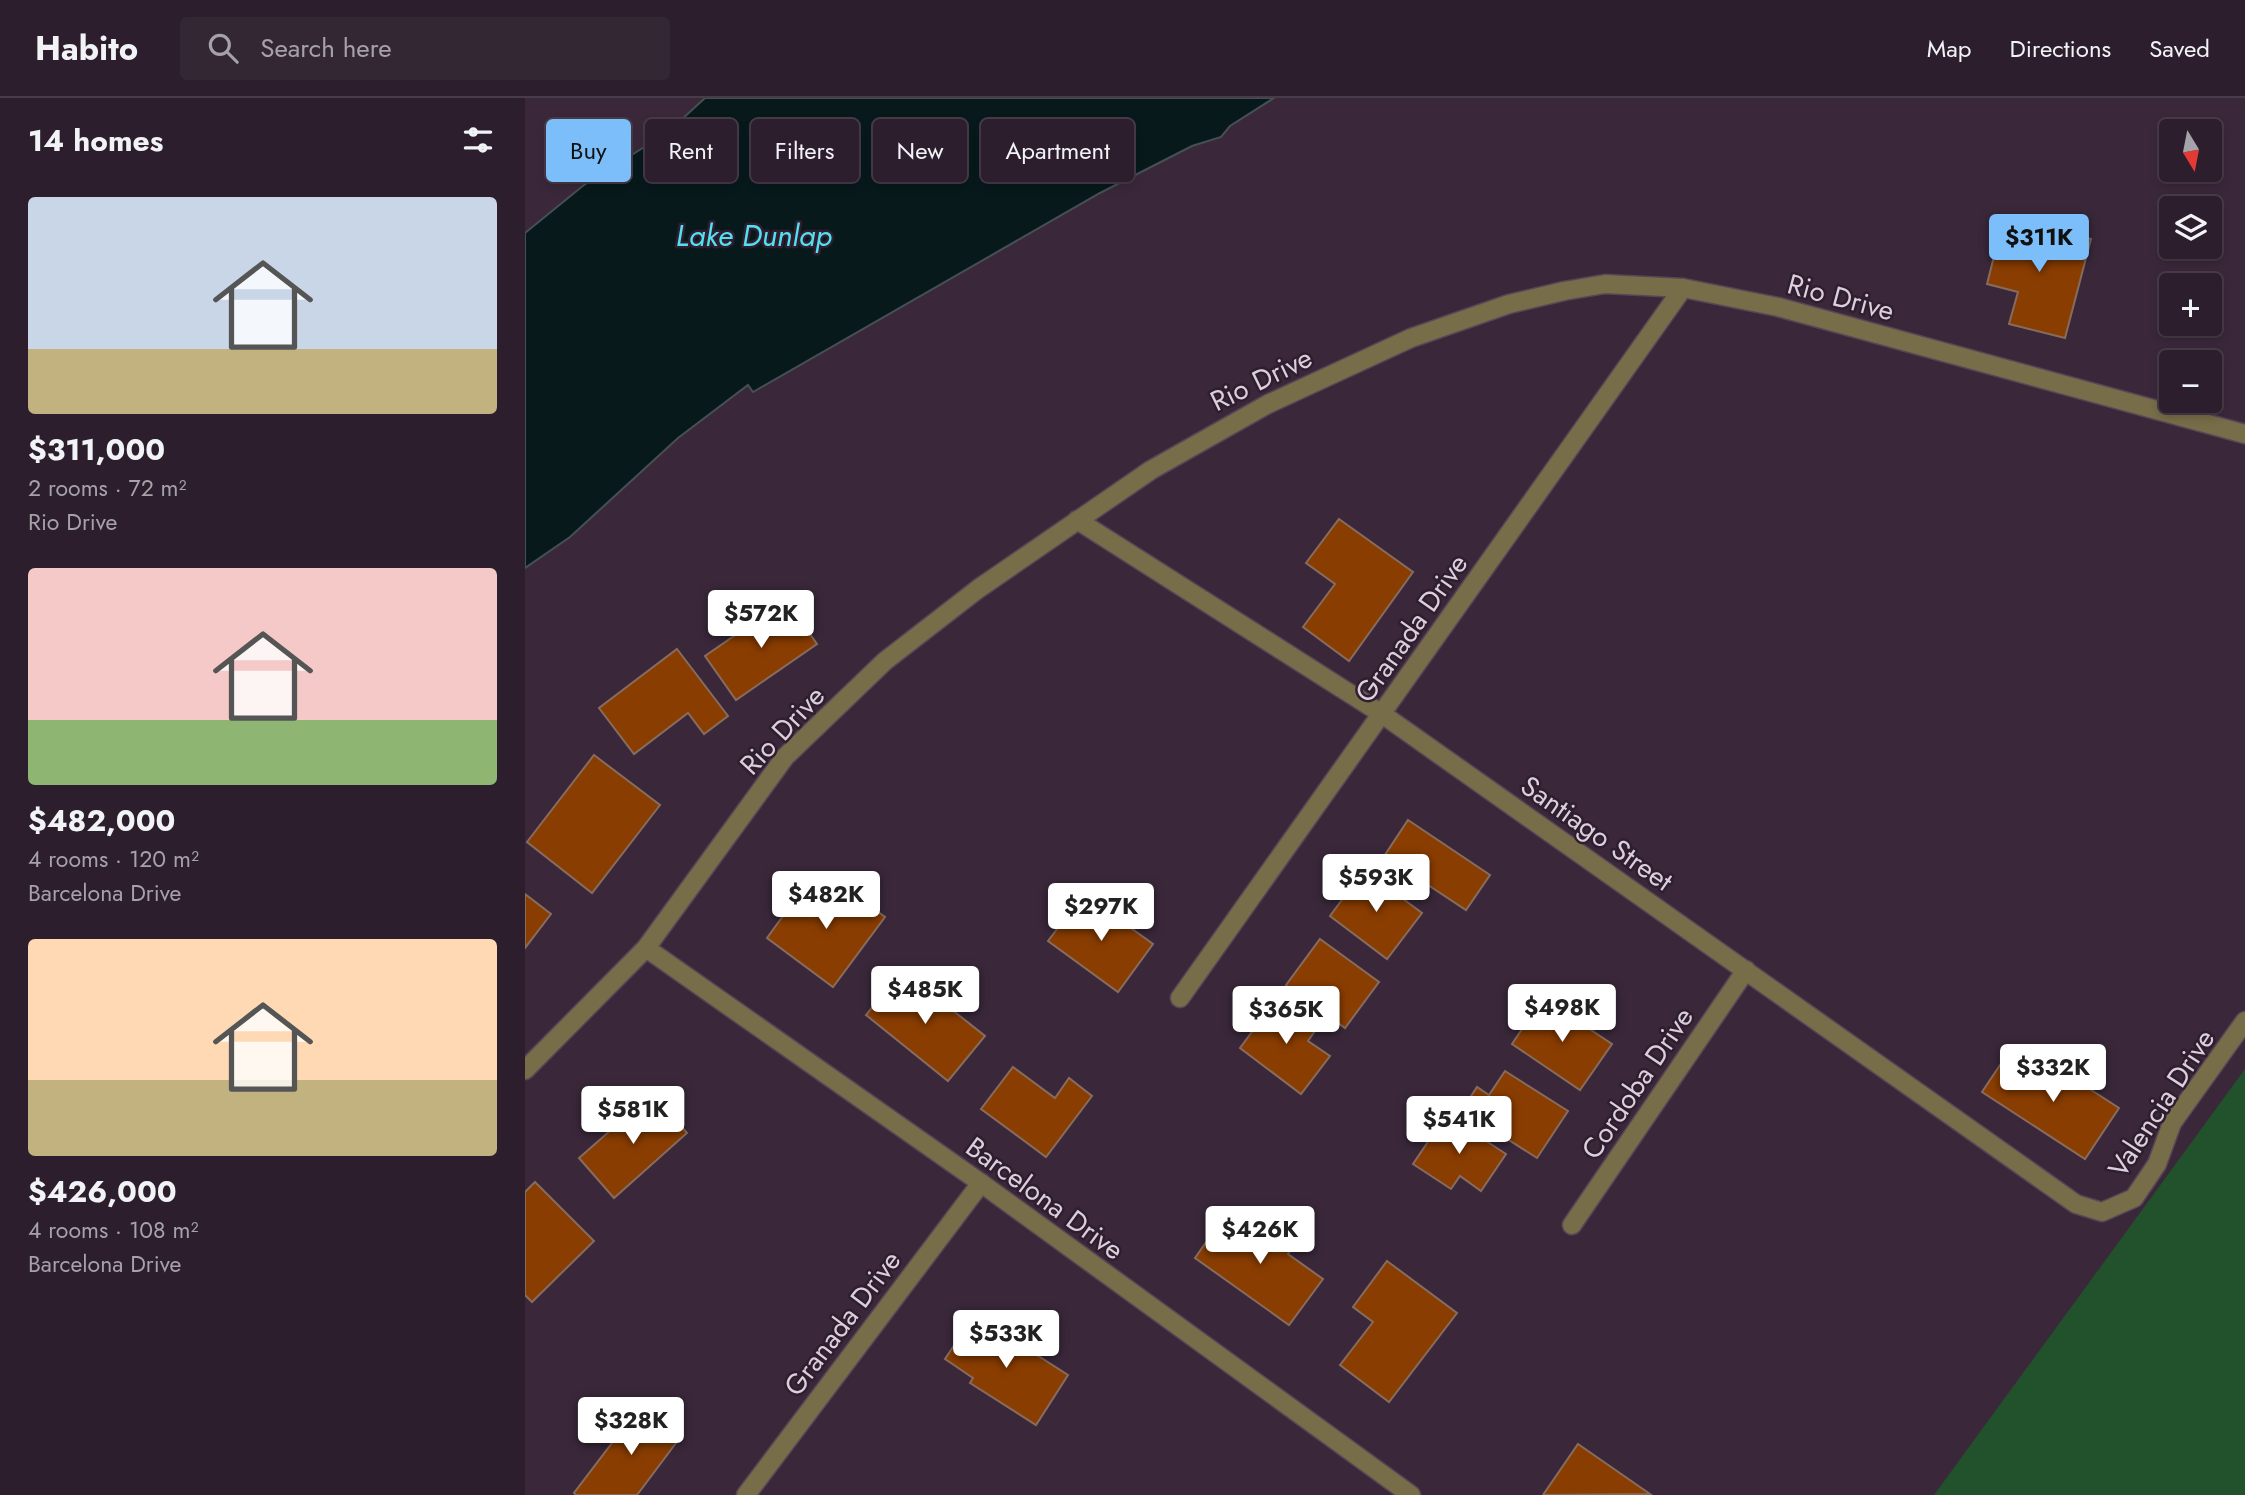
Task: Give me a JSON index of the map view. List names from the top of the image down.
{
  "streets": {
    "street": [
      "Rio Drive",
      "Granada Drive",
      "Santiago Street",
      "Cordoba Drive",
      "Valencia Drive",
      "Barcelona Drive"
    ]
  },
  "crossings": [
    ["Rio Drive", "Granada Drive"],
    ["Rio Drive", "Santiago Street"],
    ["Rio Drive", "Barcelona Drive"],
    ["Granada Drive", "Santiago Street"],
    ["Granada Drive", "Barcelona Drive"],
    ["Santiago Street", "Cordoba Drive"],
    ["Santiago Street", "Valencia Drive"]
  ],
  "water": ["Lake Dunlap"],
  "north": "bottom",
  "page": {
    "header": "Habito",
    "search": "Search here",
    "nav": ["Map", "Directions", "Saved"],
    "heading": "14 homes",
    "map_buttons": ["+", "−"],
    "chip": [
      "Buy",
      "Rent",
      "Filters",
      "New",
      "Apartment"
    ],
    "list": [
      {
        "name": "$311,000",
        "note": "2 rooms · 72 m² · Rio Drive"
      },
      {
        "name": "$482,000",
        "note": "4 rooms · 120 m² · Barcelona Drive"
      },
      {
        "name": "$426,000",
        "note": "4 rooms · 108 m² · Barcelona Drive"
      }
    ],
    "price": [
      "$311K",
      "$572K",
      "$593K",
      "$482K",
      "$297K",
      "$485K",
      "$498K",
      "$365K",
      "$332K",
      "$581K",
      "$541K",
      "$426K",
      "$533K",
      "$328K"
    ]
  }
}
